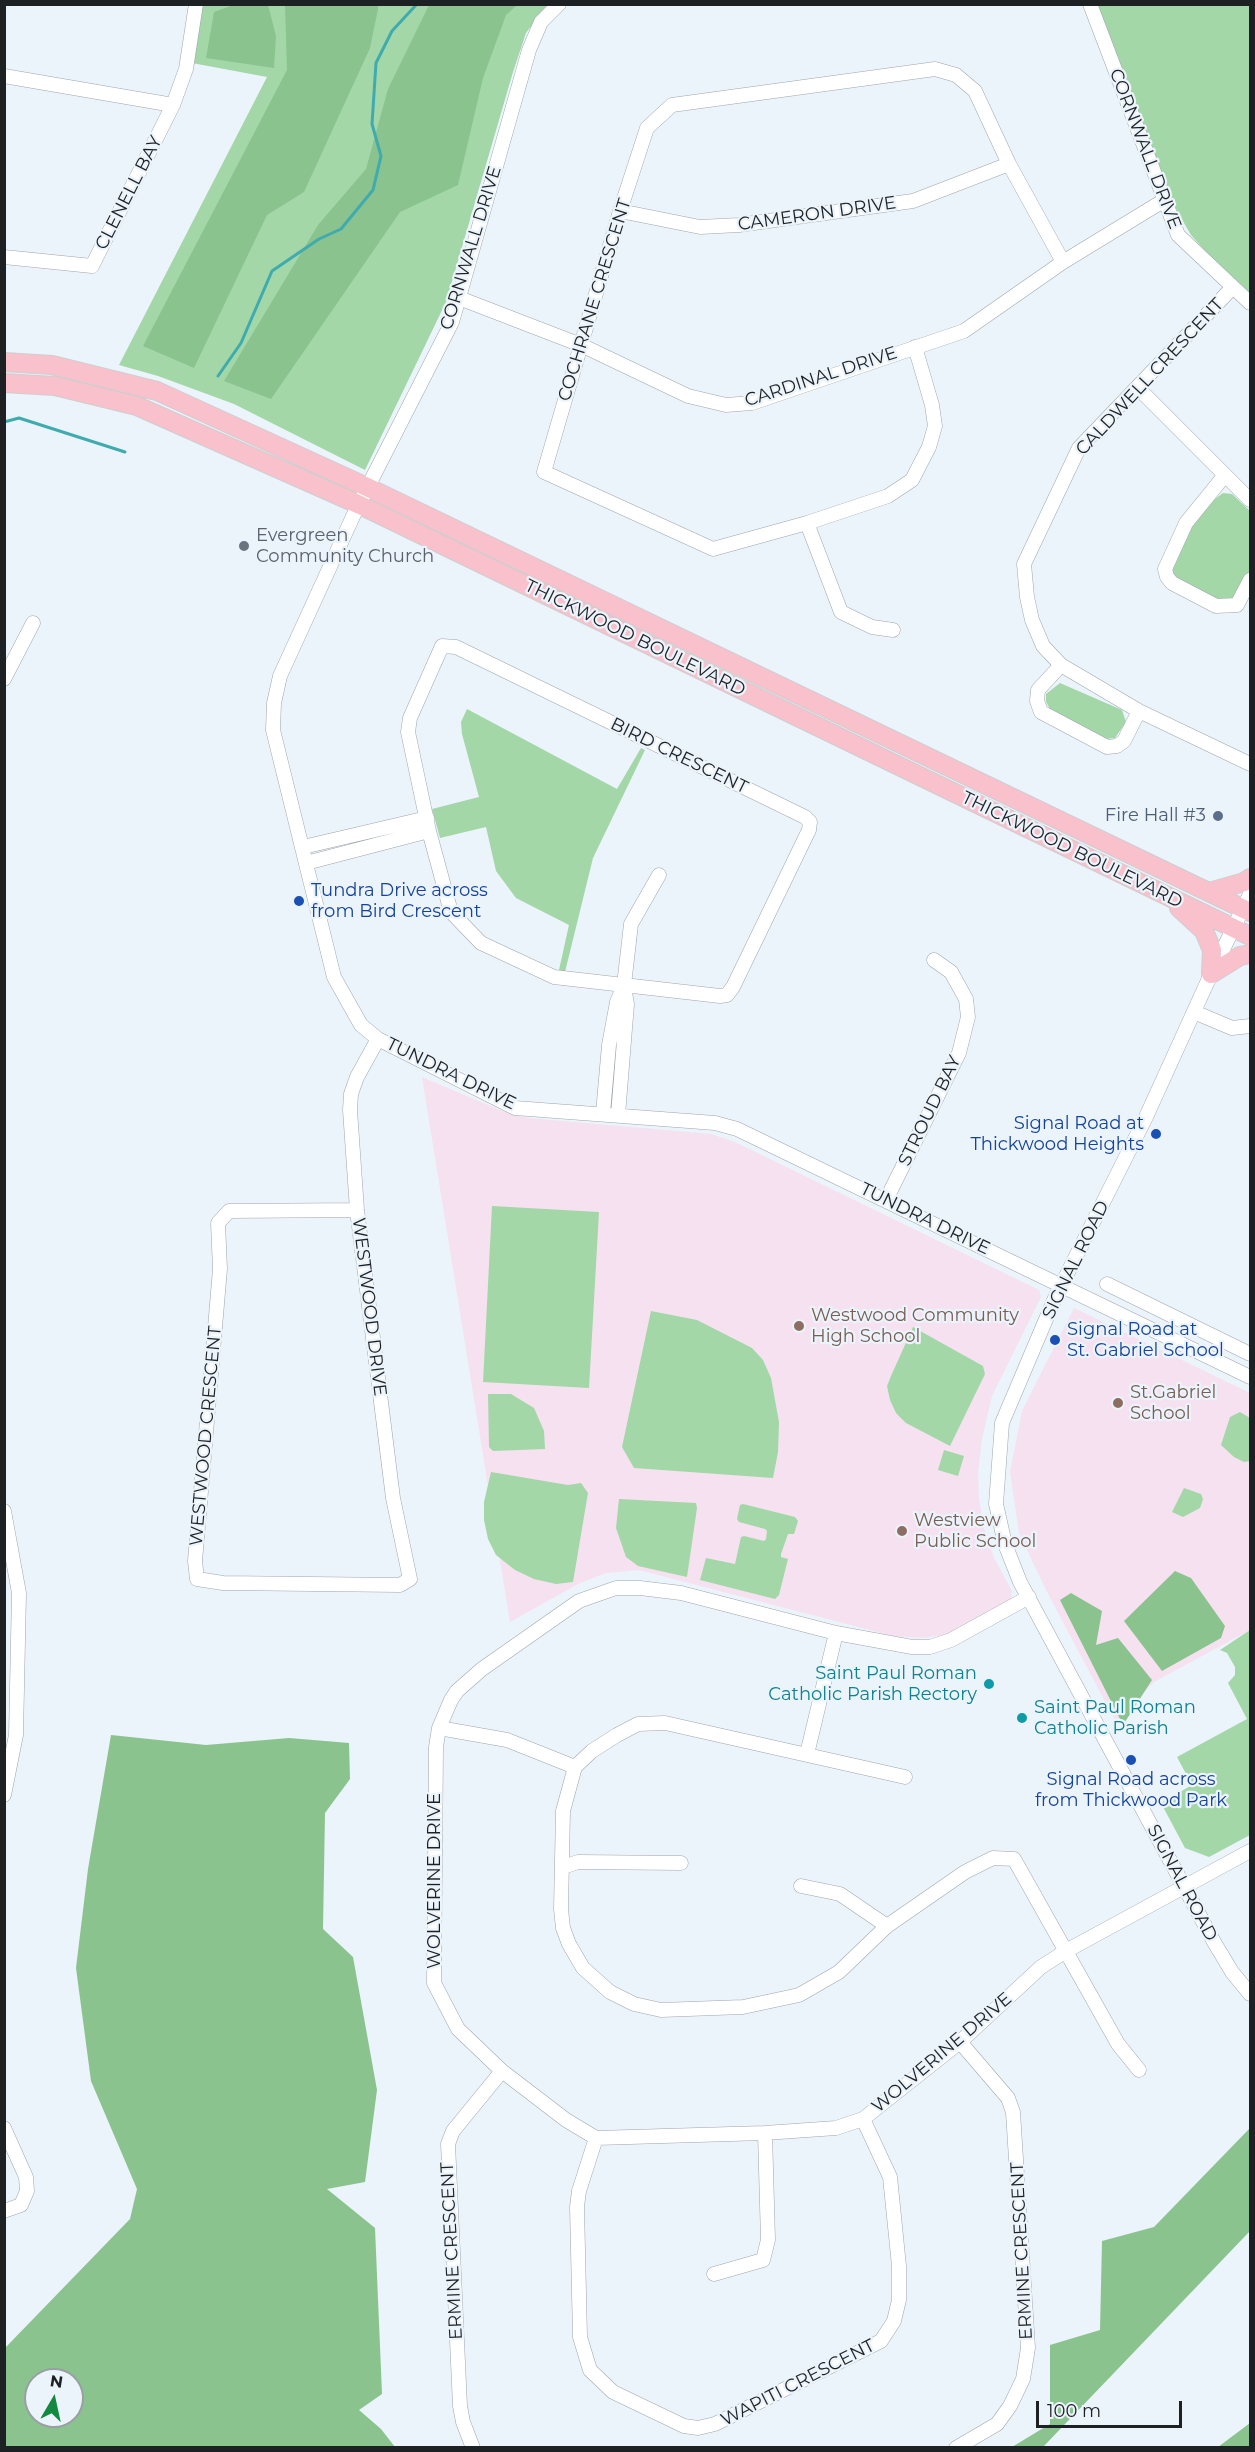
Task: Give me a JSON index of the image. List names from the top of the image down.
{
  "streets": {
    "main road": ["THICKWOOD BOULEVARD"],
    "street": [
      "CORNWALL DRIVE",
      "CLENELL BAY",
      "CAMERON DRIVE",
      "COCHRANE CRESCENT",
      "CARDINAL DRIVE",
      "CALDWELL CRESCENT",
      "BIRD CRESCENT",
      "TUNDRA DRIVE",
      "STROUD BAY",
      "SIGNAL ROAD",
      "WESTWOOD DRIVE",
      "WESTWOOD CRESCENT",
      "WOLVERINE DRIVE",
      "ERMINE CRESCENT",
      "WAPITI CRESCENT"
    ]
  },
  "crossings": [
    ["CORNWALL DRIVE", "CARDINAL DRIVE"],
    ["CORNWALL DRIVE", "CALDWELL CRESCENT"],
    ["CORNWALL DRIVE", "THICKWOOD BOULEVARD"],
    ["CORNWALL DRIVE", "TUNDRA DRIVE"],
    ["CAMERON DRIVE", "COCHRANE CRESCENT"],
    ["COCHRANE CRESCENT", "CARDINAL DRIVE"],
    ["THICKWOOD BOULEVARD", "TUNDRA DRIVE"],
    ["THICKWOOD BOULEVARD", "SIGNAL ROAD"],
    ["TUNDRA DRIVE", "STROUD BAY"],
    ["TUNDRA DRIVE", "SIGNAL ROAD"],
    ["TUNDRA DRIVE", "WESTWOOD DRIVE"],
    ["SIGNAL ROAD", "WOLVERINE DRIVE"],
    ["WESTWOOD DRIVE", "WESTWOOD CRESCENT"],
    ["WOLVERINE DRIVE", "ERMINE CRESCENT"],
    ["WOLVERINE DRIVE", "WAPITI CRESCENT"]
  ],
  "places": [
    "Evergreen Community Church",
    "Fire Hall #3",
    "Tundra Drive across from Bird Crescent",
    "Signal Road at Thickwood Heights",
    "Westwood Community High School",
    "Signal Road at St. Gabriel School",
    "St.Gabriel School",
    "Westview Public School",
    "Saint Paul Roman Catholic Parish Rectory",
    "Saint Paul Roman Catholic Parish",
    "Signal Road across from Thickwood Park"
  ],
  "scale_bar": "100 m",
  "north": "top"
}
